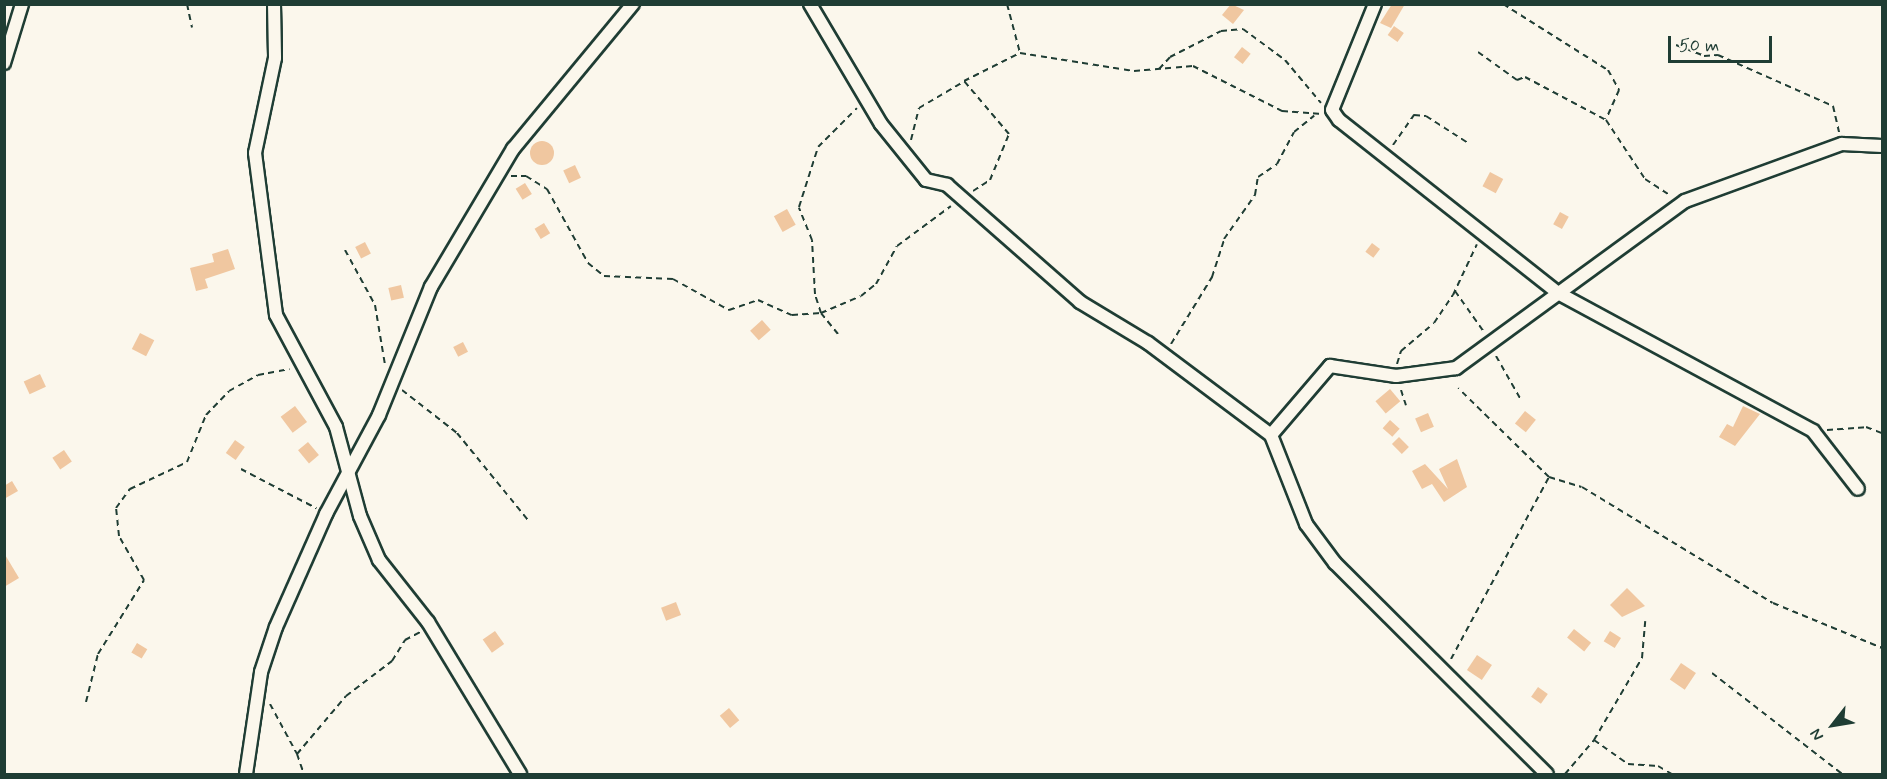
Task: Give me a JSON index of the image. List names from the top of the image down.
{
  "scale_bar": "50 m",
  "north": "bottom left"
}
